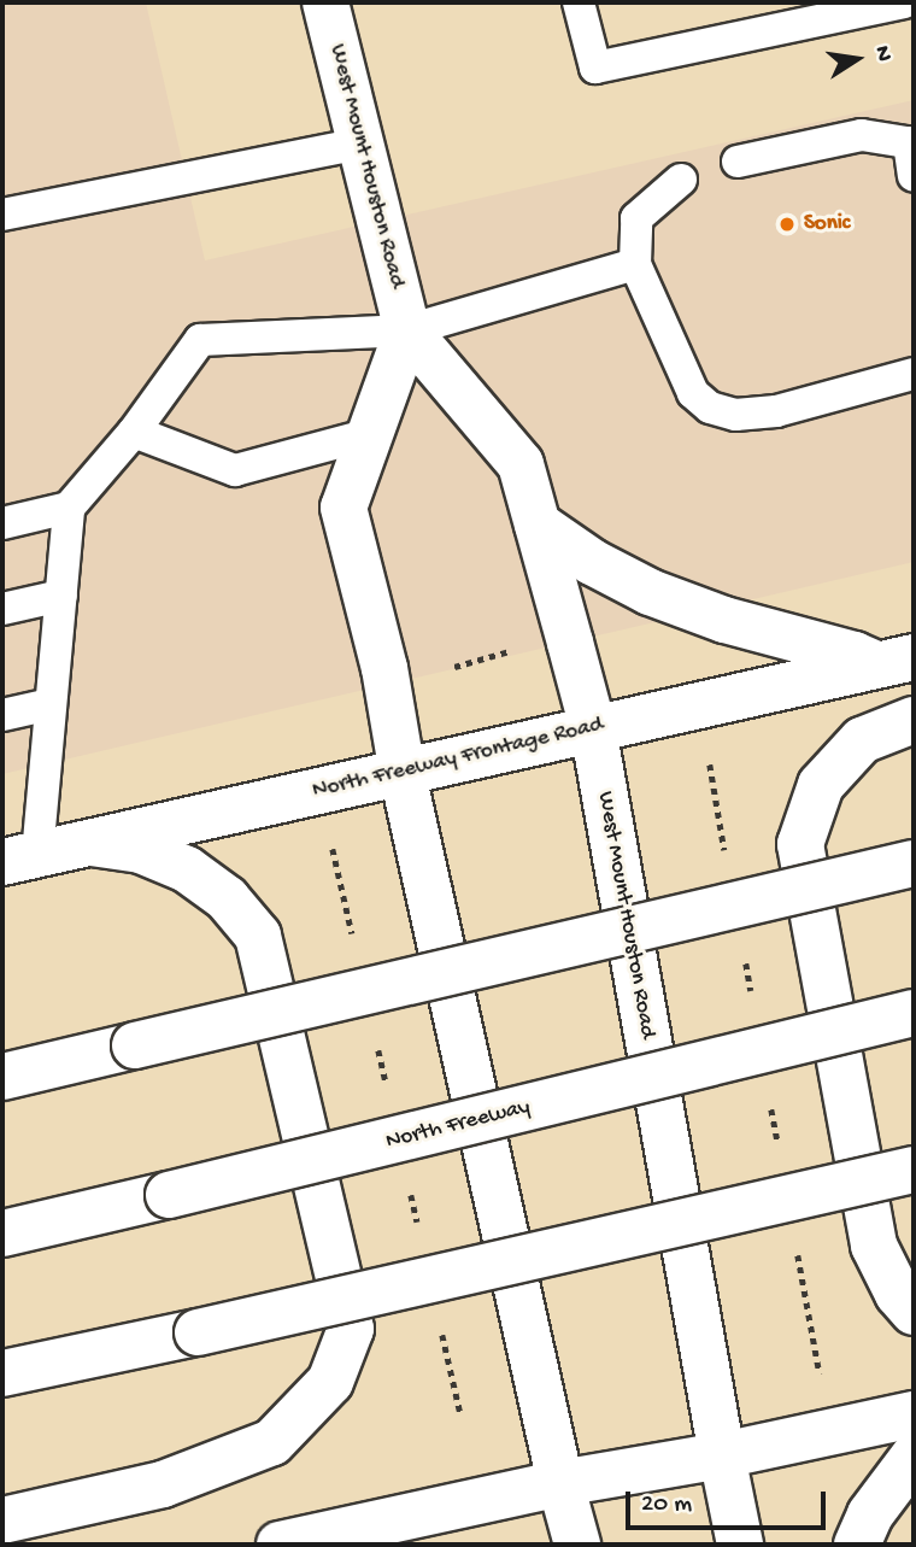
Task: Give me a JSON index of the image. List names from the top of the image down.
{
  "streets": {
    "main road": ["West Mount Houston Road", "North Freeway Frontage Road", "North Freeway"]
  },
  "crossings": [
    ["West Mount Houston Road", "North Freeway Frontage Road"]
  ],
  "places": ["Sonic"],
  "scale_bar": "20 m",
  "north": "right"
}
